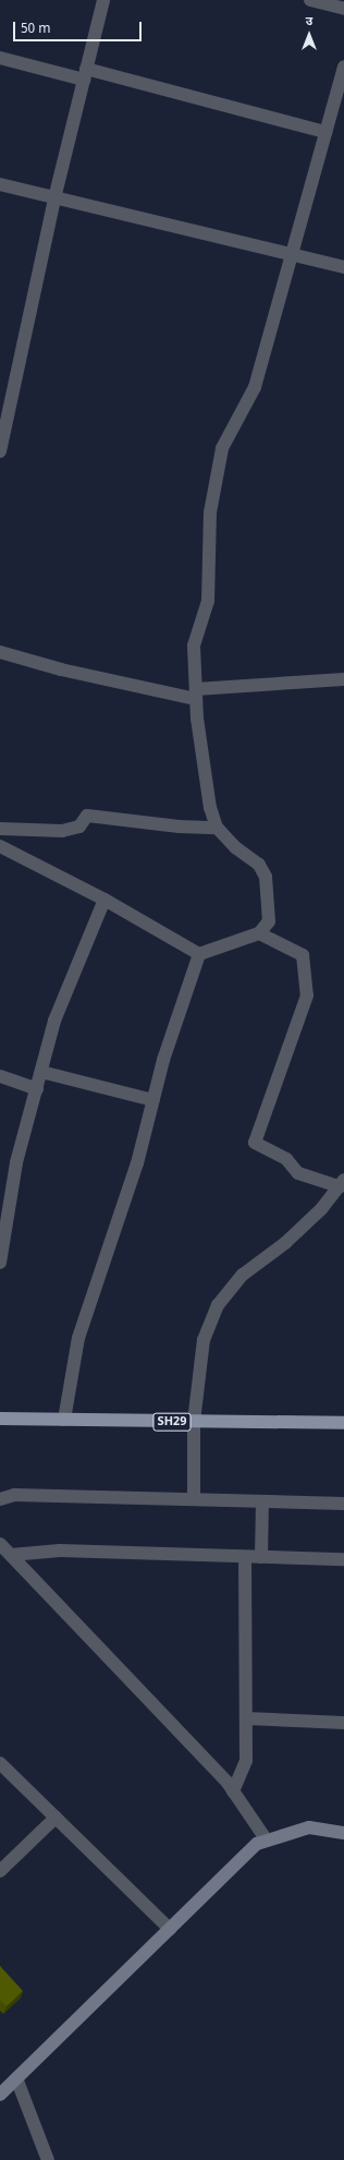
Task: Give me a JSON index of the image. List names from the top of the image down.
{
  "streets": {
    "main road": ["SH29"]
  },
  "scale_bar": "50 m",
  "north": "top"
}
